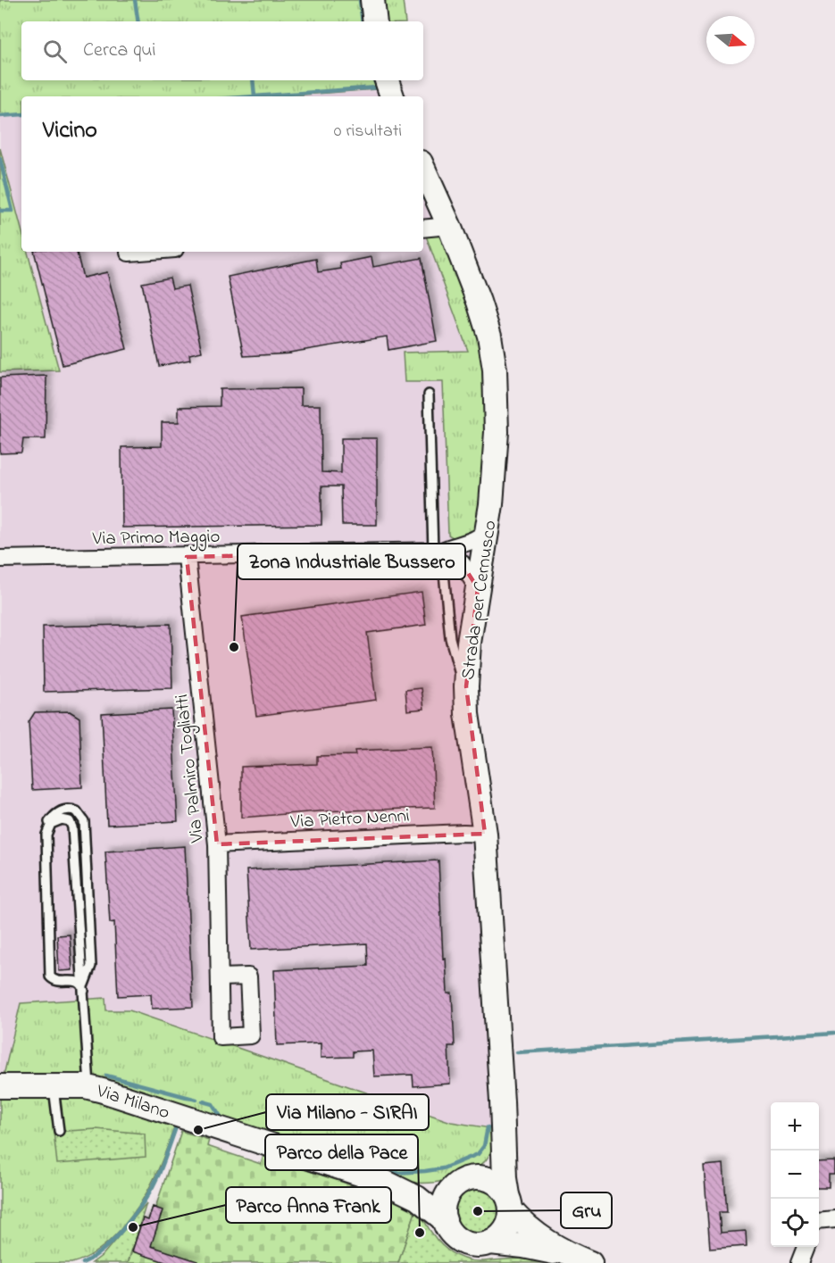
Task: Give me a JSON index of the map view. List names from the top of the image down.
{
  "streets": {
    "street": [
      "Via Primo Maggio",
      "Strada per Cernusco",
      "Via Palmiro Togliatti",
      "Via Pietro Nenni",
      "Via Milano"
    ]
  },
  "crossings": [
    ["Via Primo Maggio", "Strada per Cernusco"],
    ["Via Primo Maggio", "Via Palmiro Togliatti"],
    ["Strada per Cernusco", "Via Pietro Nenni"],
    ["Strada per Cernusco", "Via Milano"],
    ["Via Palmiro Togliatti", "Via Pietro Nenni"]
  ],
  "places": [
    "Zona Industriale Bussero",
    "Via Milano - SIRAI",
    "Gru",
    "Parco Anna Frank",
    "Parco della Pace"
  ],
  "north": "right",
  "page": {
    "search": "Cerca qui",
    "heading": ["Vicino", "0 risultati"],
    "map_buttons": ["+", "−"]
  }
}
